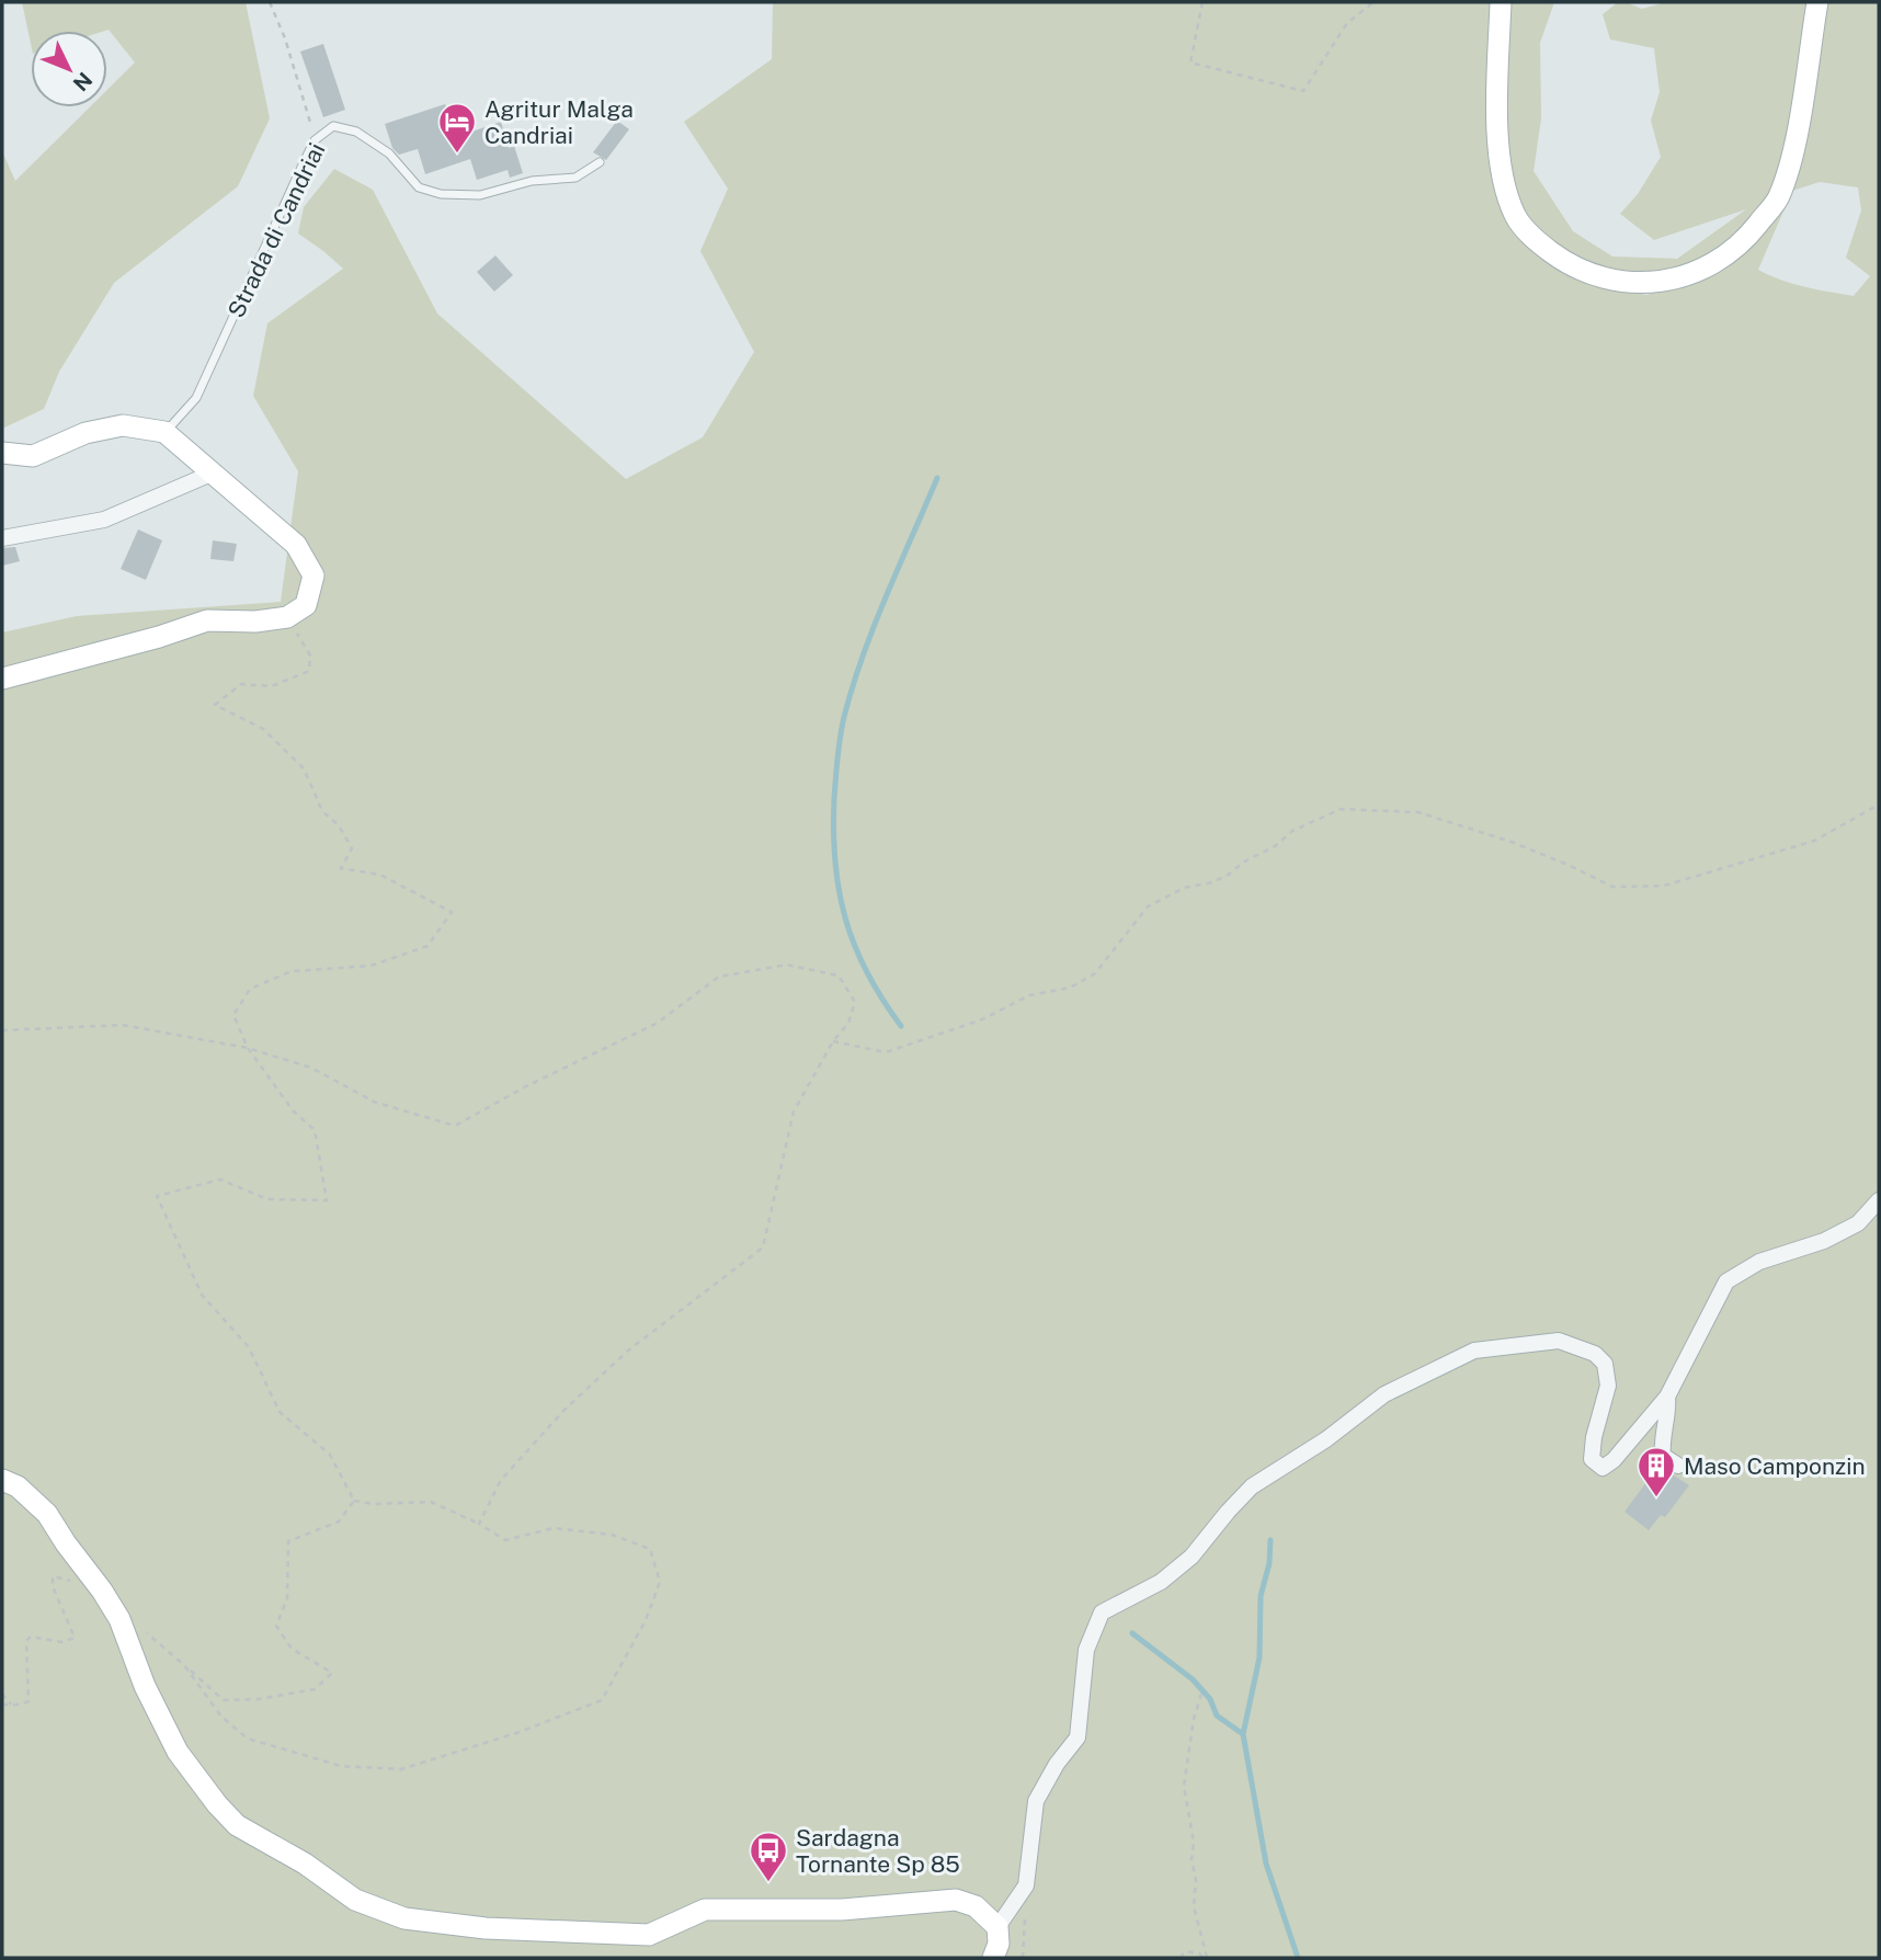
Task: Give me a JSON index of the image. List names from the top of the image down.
{
  "streets": {
    "lane": ["Strada di Candriai"]
  },
  "places": {
    "hotel": ["Agritur Malga Candriai"],
    "building": ["Maso Camponzin"],
    "bus stop": ["Sardagna Tornante Sp 85"]
  },
  "north": "bottom right"
}
